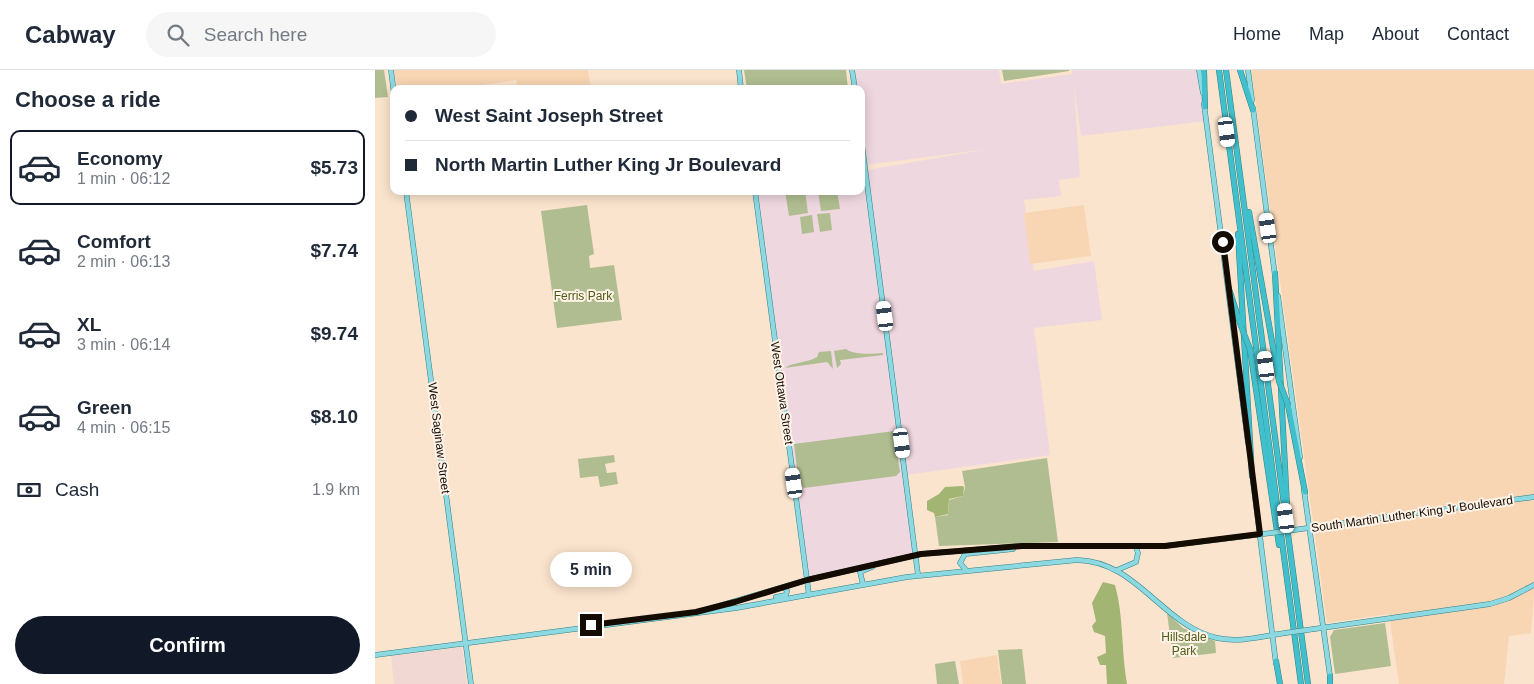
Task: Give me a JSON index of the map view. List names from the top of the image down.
{
  "streets": {
    "main road": ["West Ottawa Street", "West Saginaw Street", "South Martin Luther King Jr Boulevard"]
  },
  "parks": ["Ferris Park", "Hillsdale Park"],
  "page": {
    "header": "Cabway",
    "search": "Search here",
    "nav": [
      "Home",
      "Map",
      "About",
      "Contact"
    ],
    "heading": "Choose a ride",
    "banner": ["West Saint Joseph Street", "North Martin Luther King Jr Boulevard"],
    "list": [
      {
        "name": "Economy",
        "note": "1 min · 06:12",
        "value": "$5.73"
      },
      {
        "name": "Comfort",
        "note": "2 min · 06:13",
        "value": "$7.74"
      },
      {
        "name": "XL",
        "note": "3 min · 06:14",
        "value": "$9.74"
      },
      {
        "name": "Green",
        "note": "4 min · 06:15",
        "value": "$8.10"
      }
    ],
    "pay": ["Cash", "1.9 km"],
    "bubble": "5 min",
    "buttons": "Confirm"
  }
}
